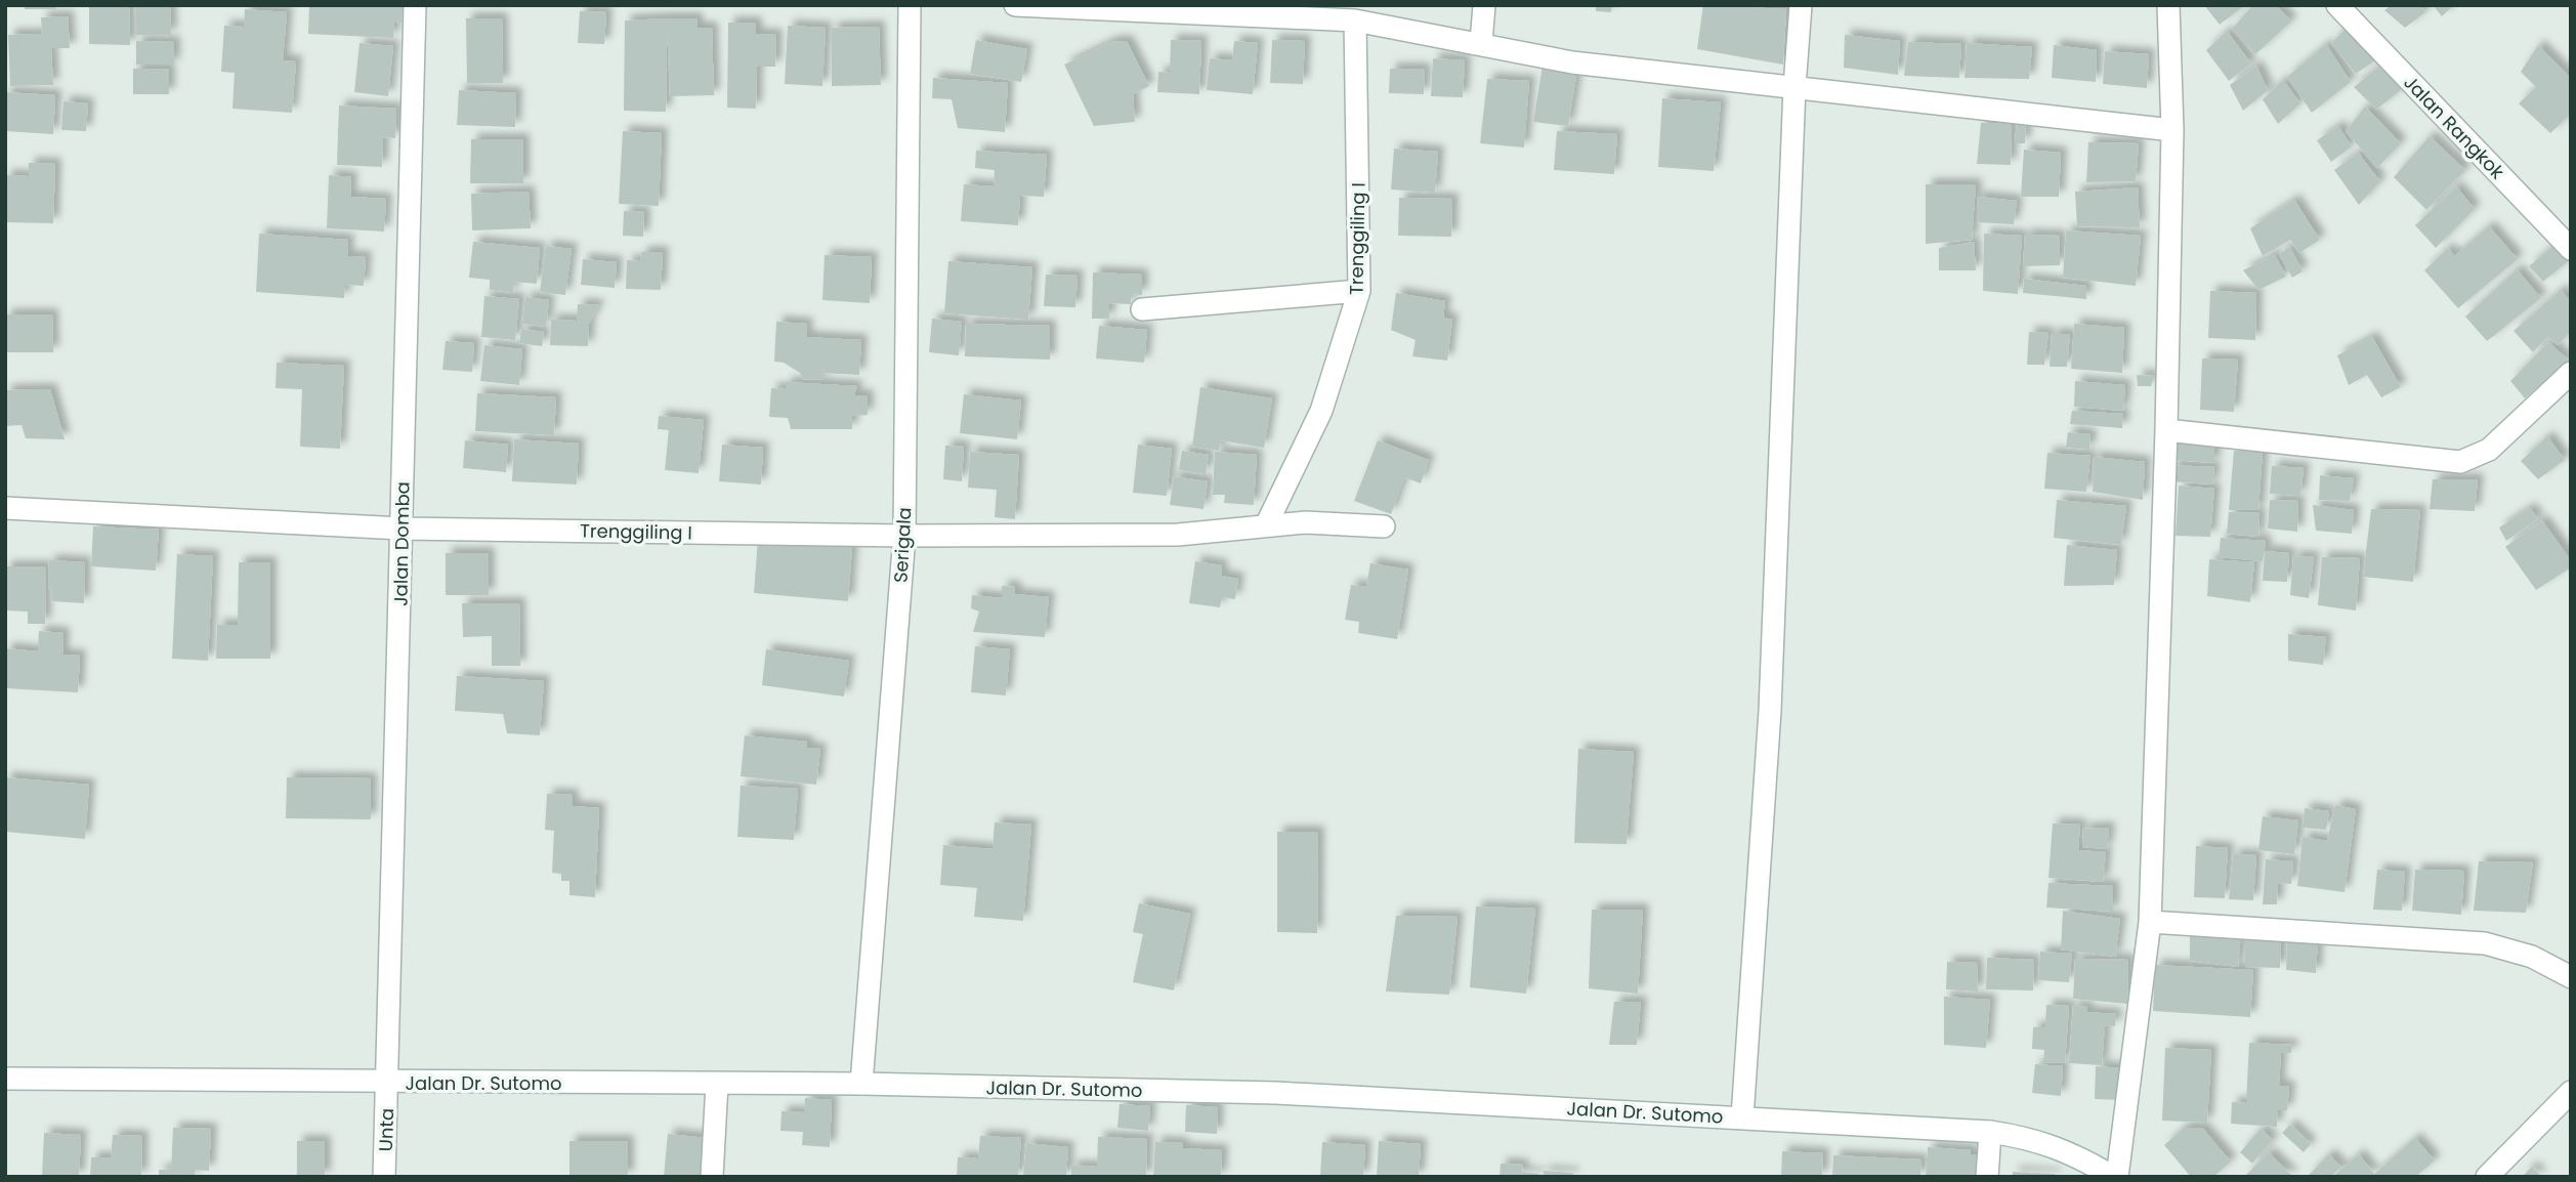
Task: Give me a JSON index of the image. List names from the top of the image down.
{
  "streets": {
    "street": [
      "Jalan Rangkok",
      "Trenggiling I",
      "Jalan Domba",
      "Serigala",
      "Jalan Dr. Sutomo",
      "Unta"
    ]
  },
  "crossings": [
    ["Trenggiling I", "Jalan Domba"],
    ["Trenggiling I", "Serigala"],
    ["Jalan Domba", "Jalan Dr. Sutomo"],
    ["Jalan Domba", "Unta"],
    ["Serigala", "Jalan Dr. Sutomo"],
    ["Jalan Dr. Sutomo", "Unta"]
  ]
}
